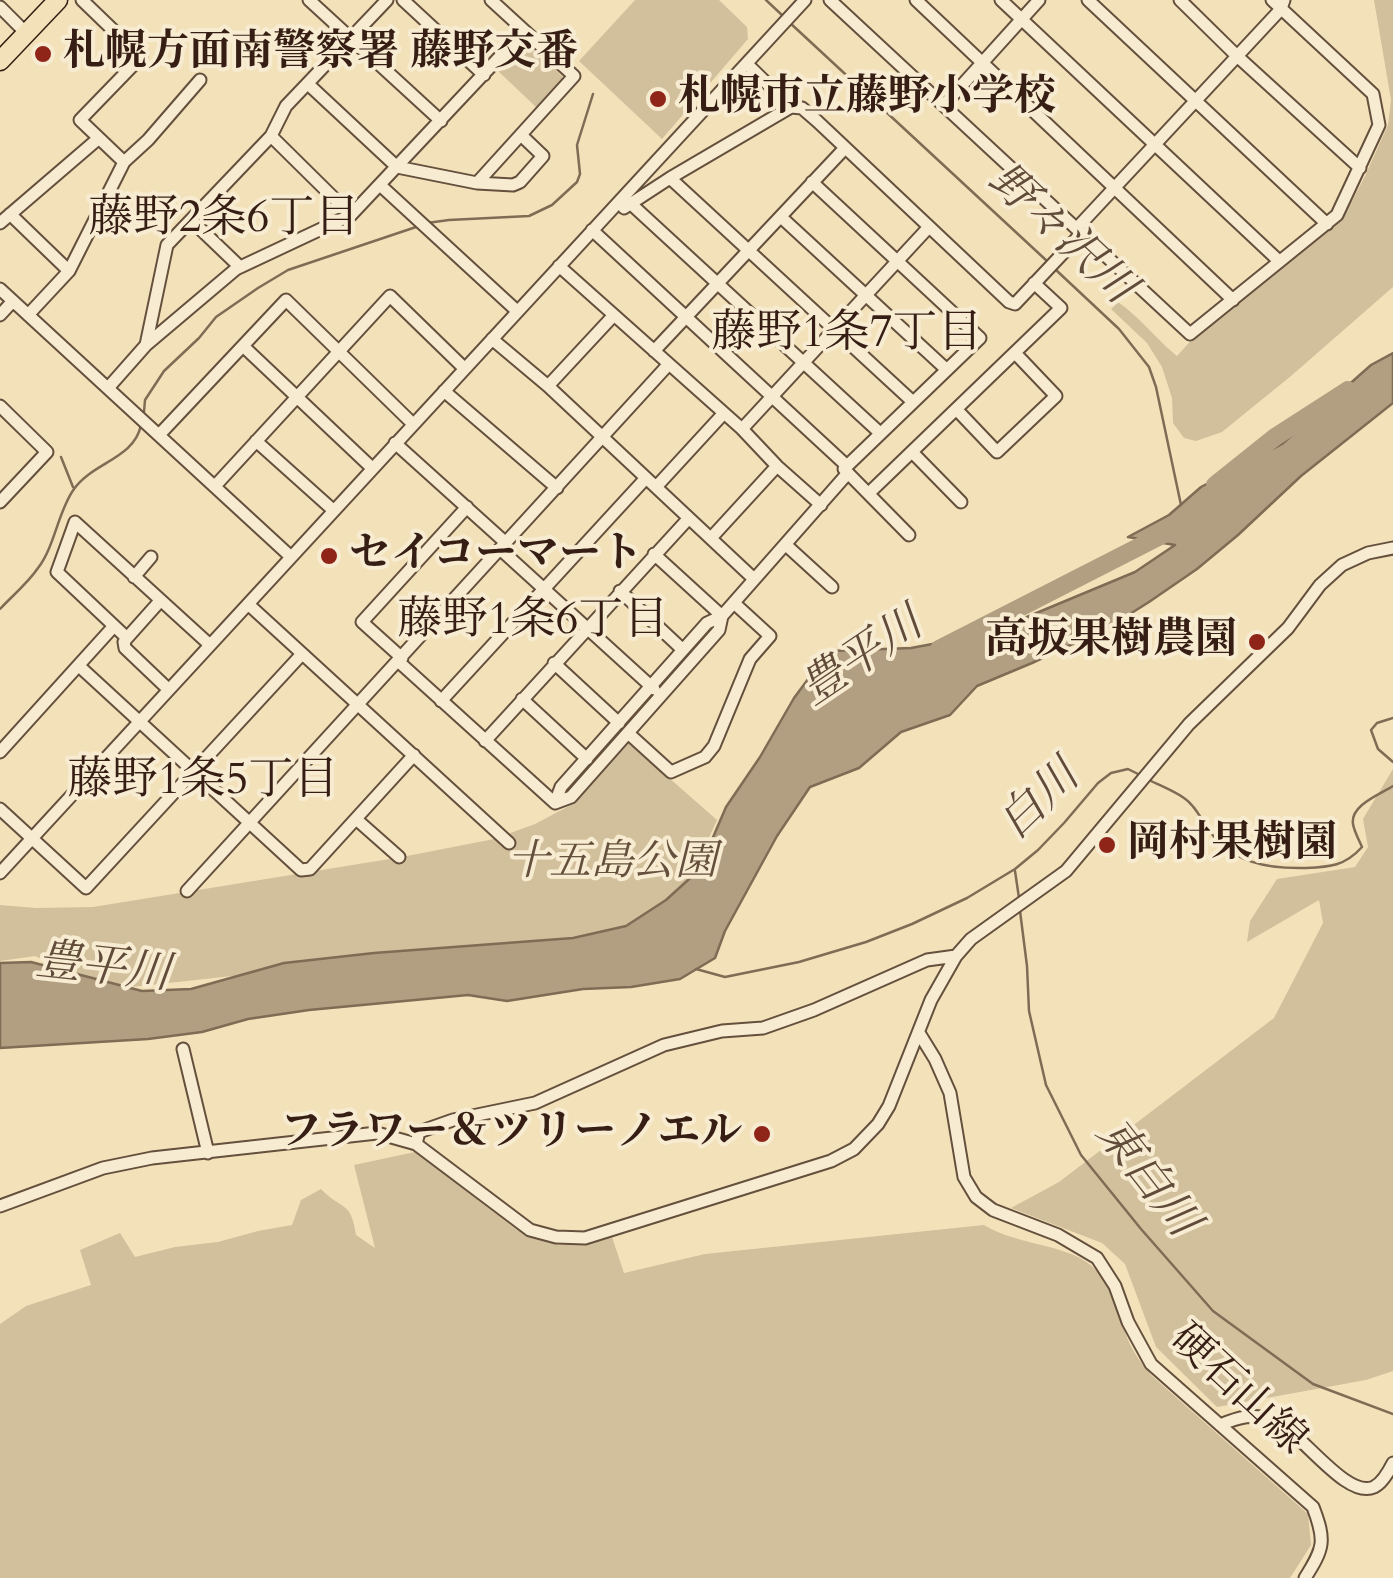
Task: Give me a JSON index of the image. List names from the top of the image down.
{
  "streets": {
    "street": ["硬石山線"]
  },
  "districts": [
    "藤野2条6丁目",
    "藤野1条7丁目",
    "藤野1条6丁目",
    "藤野1条5丁目"
  ],
  "water": [
    "野々沢川",
    "豊平川",
    "白川",
    "東白川"
  ],
  "parks": ["十五島公園"],
  "places": [
    "札幌方面南警察署 藤野交番",
    "札幌市立藤野小学校",
    "セイコーマート",
    "高坂果樹農園",
    "岡村果樹園",
    "フラワー＆ツリーノエル"
  ]
}
